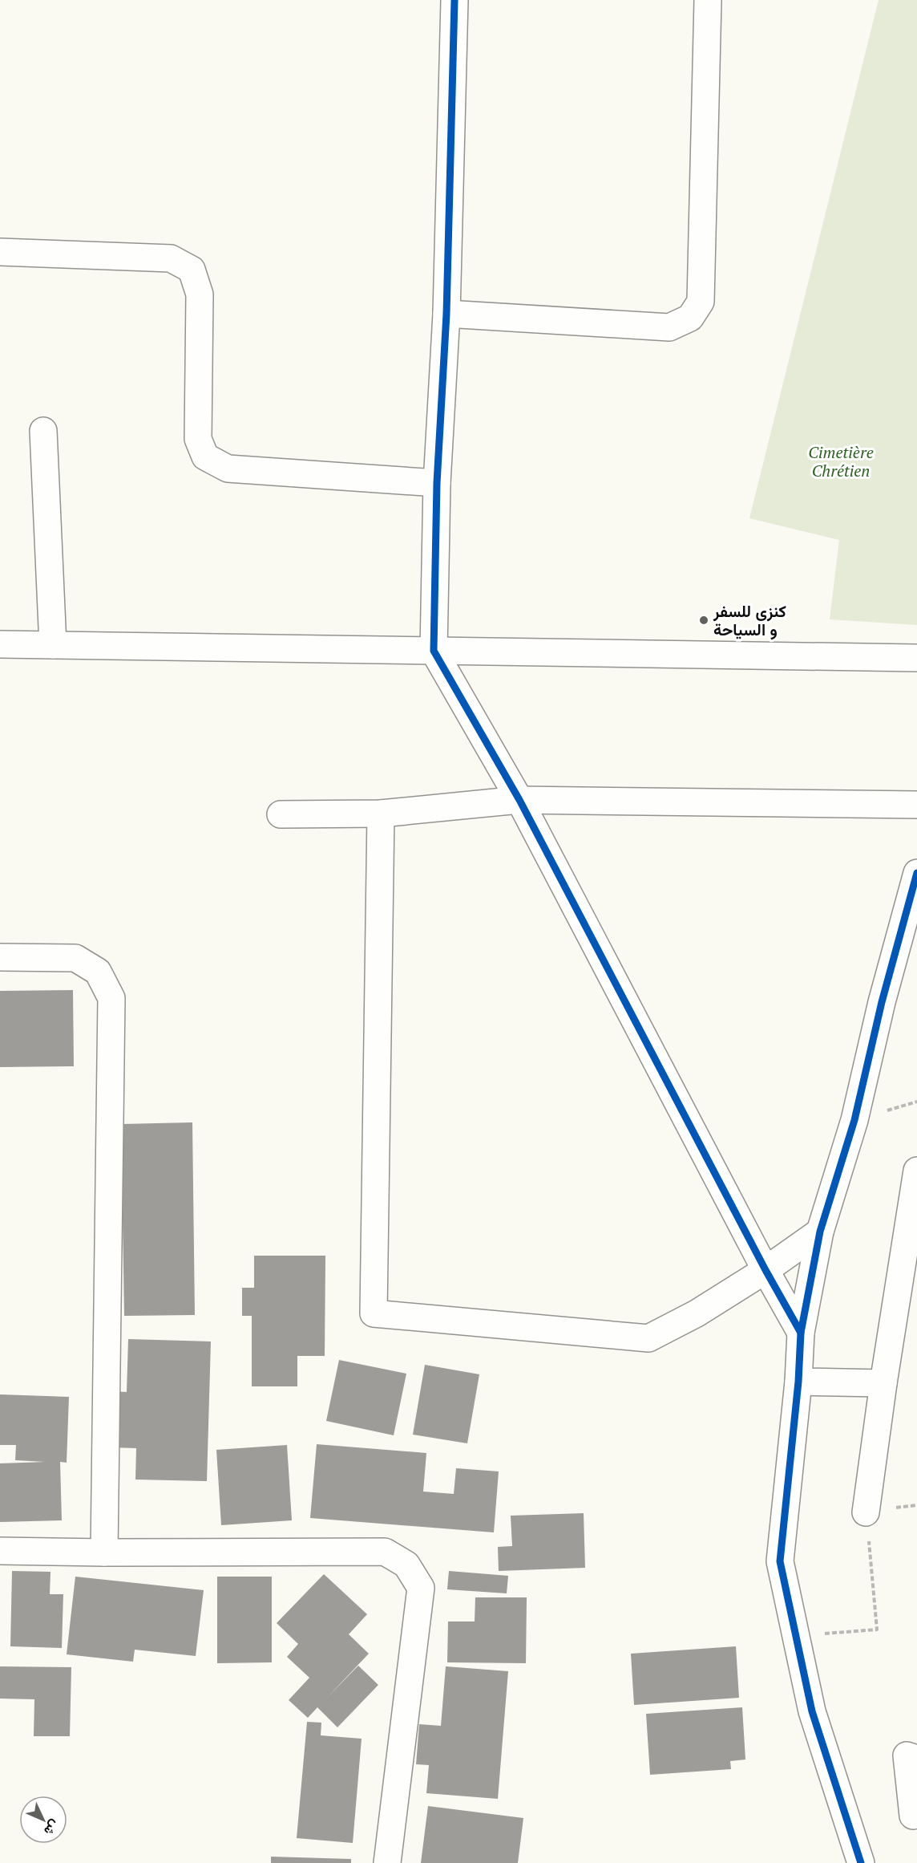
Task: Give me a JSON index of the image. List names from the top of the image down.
{
  "parks": ["Cimetière Chrétien"],
  "places": ["كنزي للسفر و السياحة"],
  "north": "bottom right"
}
